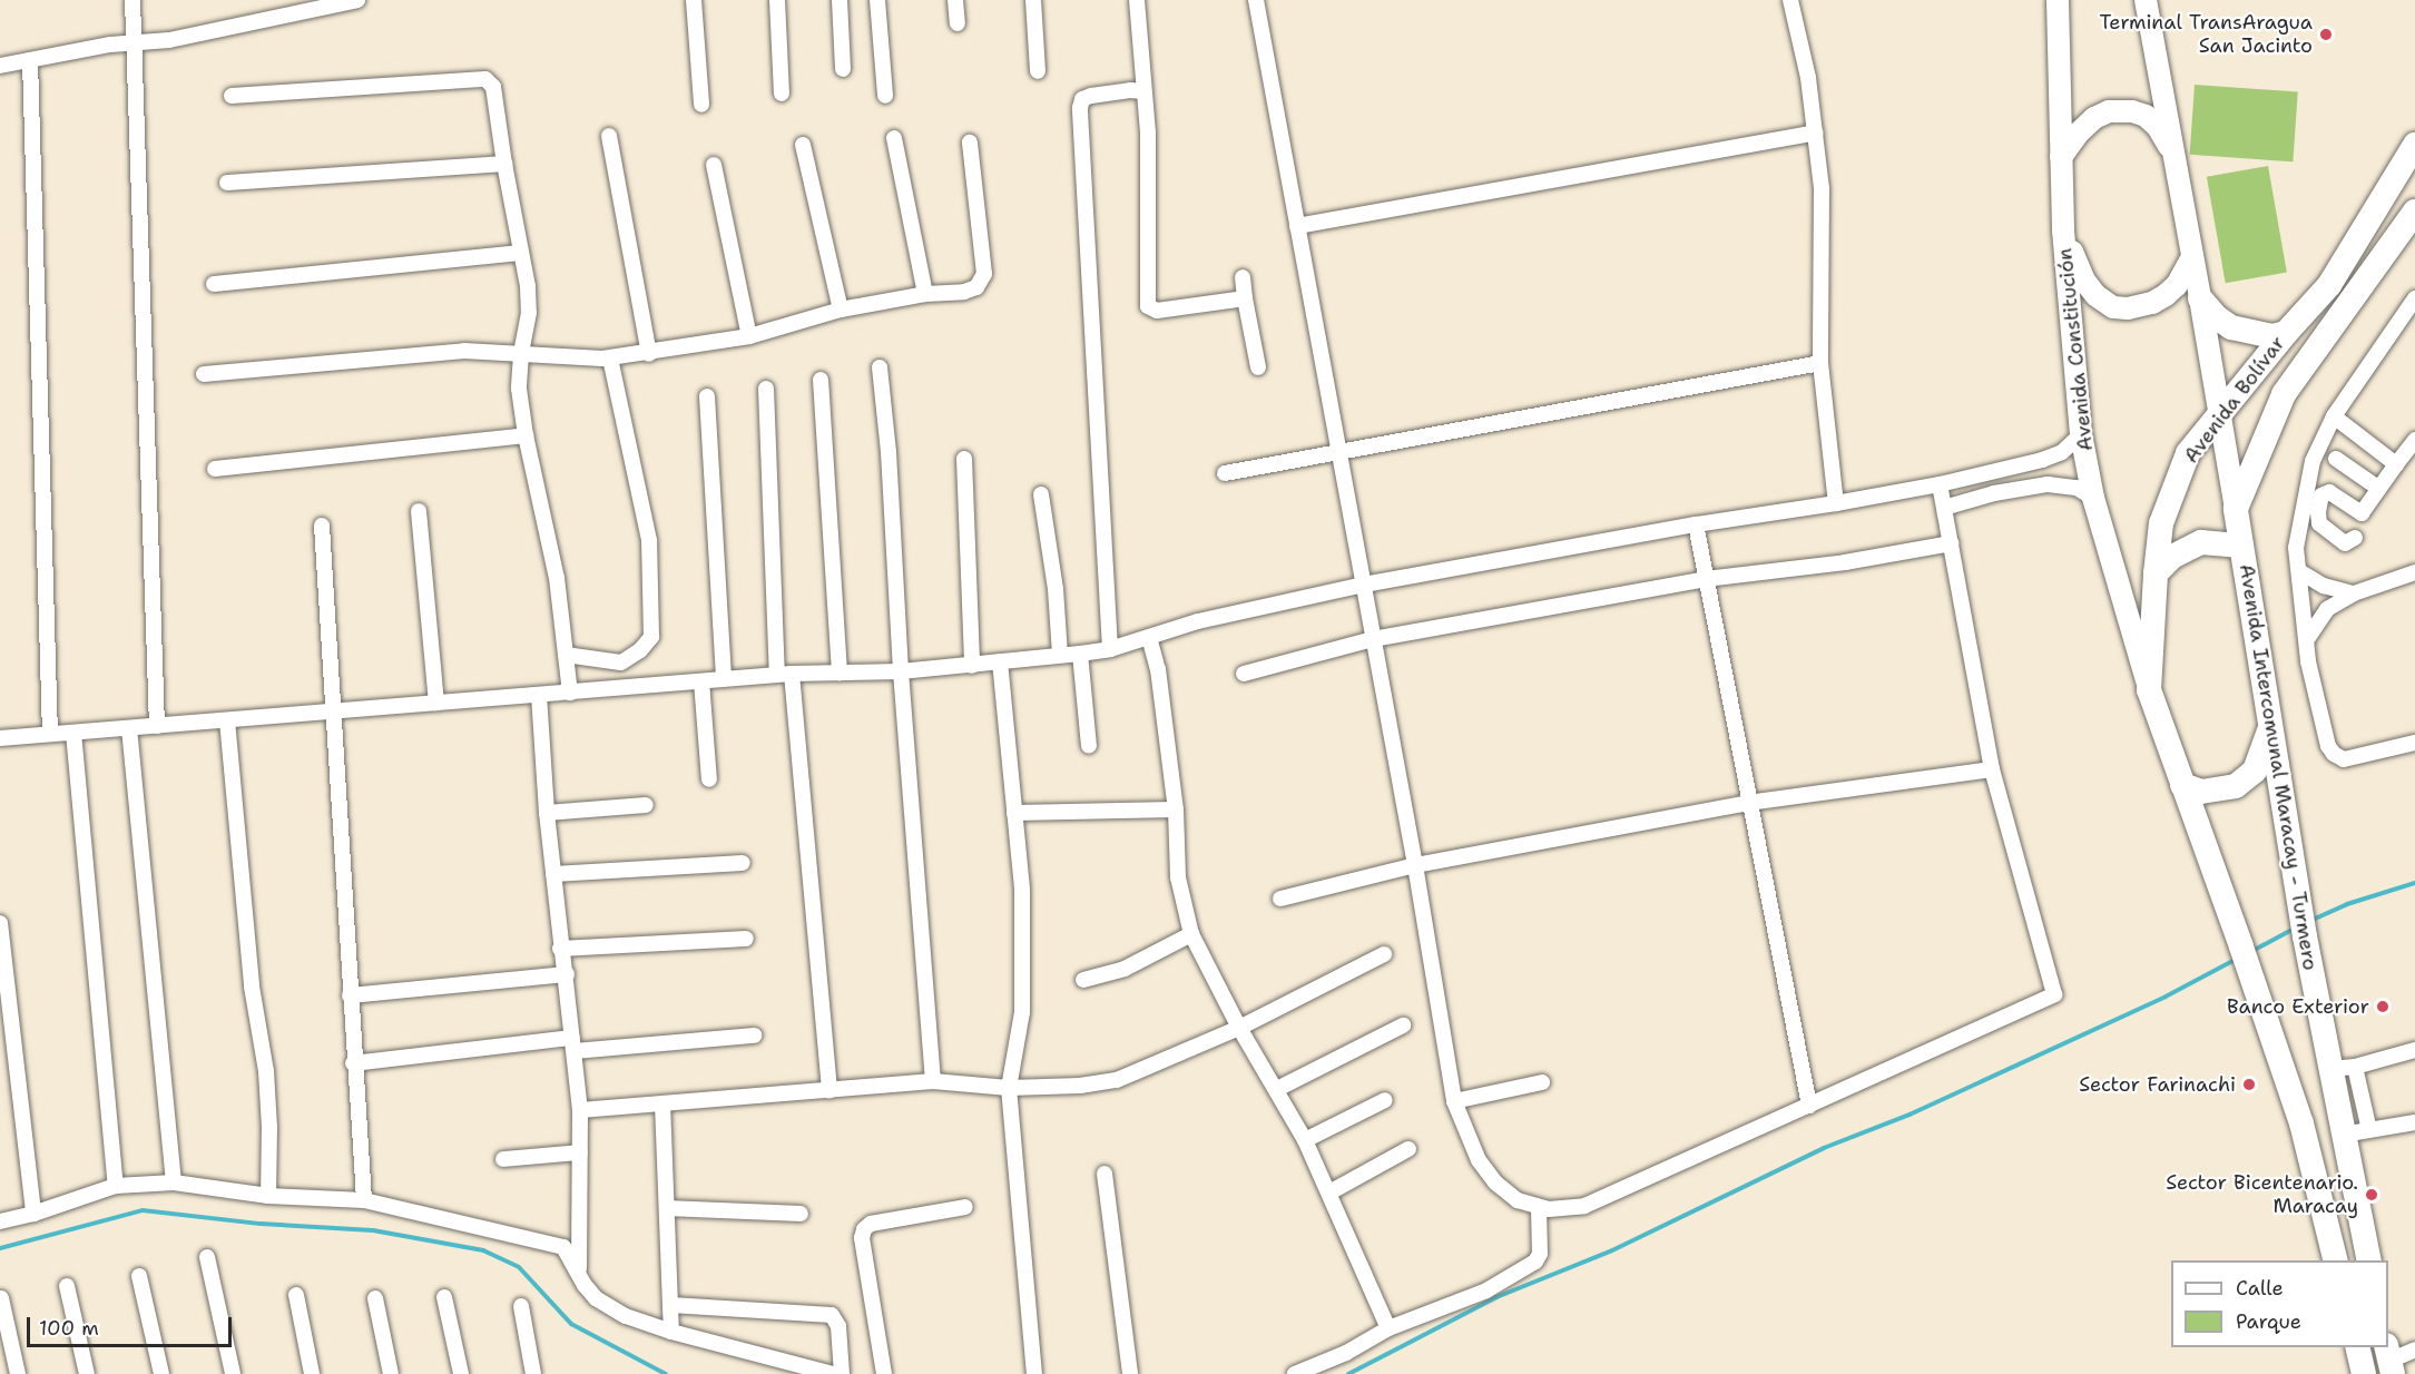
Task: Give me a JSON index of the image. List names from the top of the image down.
{
  "streets": {
    "main road": ["Avenida Bolívar", "Avenida Intercomunal Maracay - Turmero"],
    "street": ["Avenida Constitución"]
  },
  "crossings": [
    ["Avenida Constitución", "Avenida Bolívar"],
    ["Avenida Bolívar", "Avenida Intercomunal Maracay - Turmero"]
  ],
  "places": [
    "Terminal TransAragua San Jacinto",
    "Banco Exterior",
    "Sector Farinachi",
    "Sector Bicentenario. Maracay"
  ],
  "legend": ["Calle", "Parque"],
  "scale_bar": "100 m"
}
